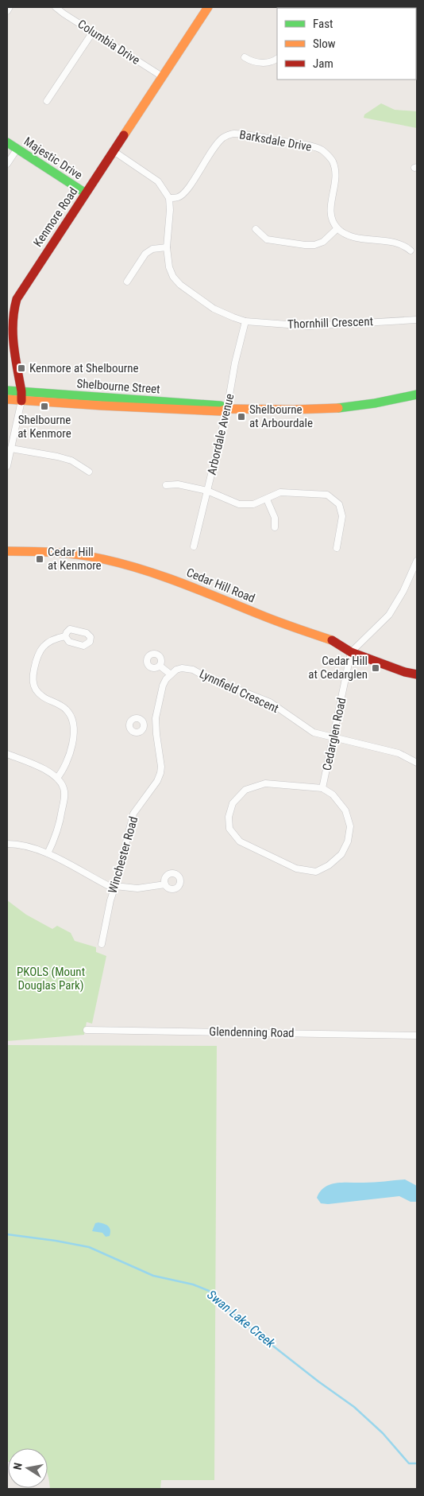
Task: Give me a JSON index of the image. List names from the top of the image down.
{
  "streets": {
    "street": [
      "Columbia Drive",
      "Barksdale Drive",
      "Majestic Drive",
      "Kenmore Road",
      "Thornhill Crescent",
      "Shelbourne Street",
      "Arbordale Avenue",
      "Cedar Hill Road",
      "Lynnfield Crescent",
      "Cedarglen Road",
      "Winchester Road",
      "Glendenning Road"
    ]
  },
  "crossings": [
    ["Columbia Drive", "Kenmore Road"],
    ["Barksdale Drive", "Thornhill Crescent"],
    ["Majestic Drive", "Kenmore Road"],
    ["Kenmore Road", "Shelbourne Street"],
    ["Thornhill Crescent", "Arbordale Avenue"],
    ["Shelbourne Street", "Arbordale Avenue"],
    ["Cedar Hill Road", "Cedarglen Road"],
    ["Lynnfield Crescent", "Cedarglen Road"],
    ["Lynnfield Crescent", "Winchester Road"]
  ],
  "water": ["Swan Lake Creek"],
  "parks": ["PKOLS (Mount Douglas Park)"],
  "places": {
    "transit": [
      "Kenmore at Shelbourne",
      "Shelbourne at Kenmore",
      "Shelbourne at Arbourdale",
      "Cedar Hill at Kenmore",
      "Cedar Hill at Cedarglen"
    ]
  },
  "legend": ["Fast", "Slow", "Jam"],
  "north": "left"
}
